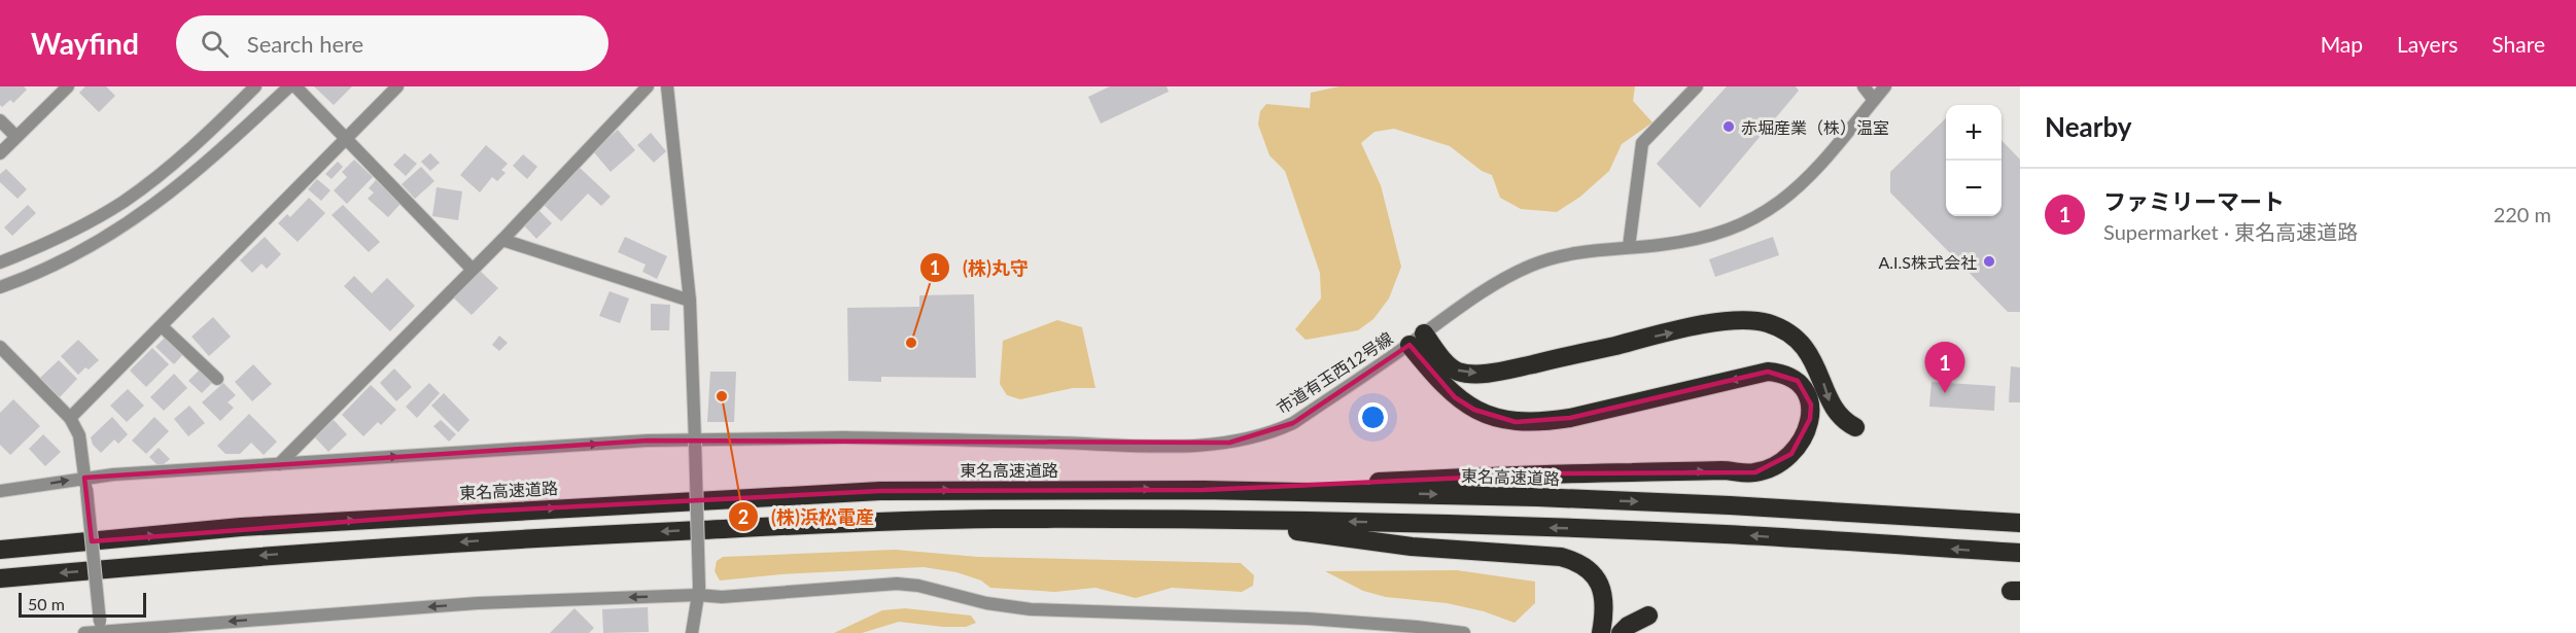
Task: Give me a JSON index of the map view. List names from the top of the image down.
{
  "streets": {
    "highway": ["東名高速道路"],
    "street": ["市道有玉西12号線"]
  },
  "places": [
    "赤堀産業（株）温室",
    "A.I.S株式会社",
    "(株)丸守",
    "(株)浜松電産"
  ],
  "scale_bar": "50 m",
  "page": {
    "header": "Wayfind",
    "search": "Search here",
    "nav": ["Map", "Layers", "Share"],
    "heading": "Nearby",
    "map_buttons": ["+", "−"],
    "list": [
      {
        "mark": "1",
        "name": "ファミリーマート",
        "note": "Supermarket · 東名高速道路",
        "value": "220 m"
      }
    ],
    "pins": "1",
    "scale": "50 m"
  }
}
